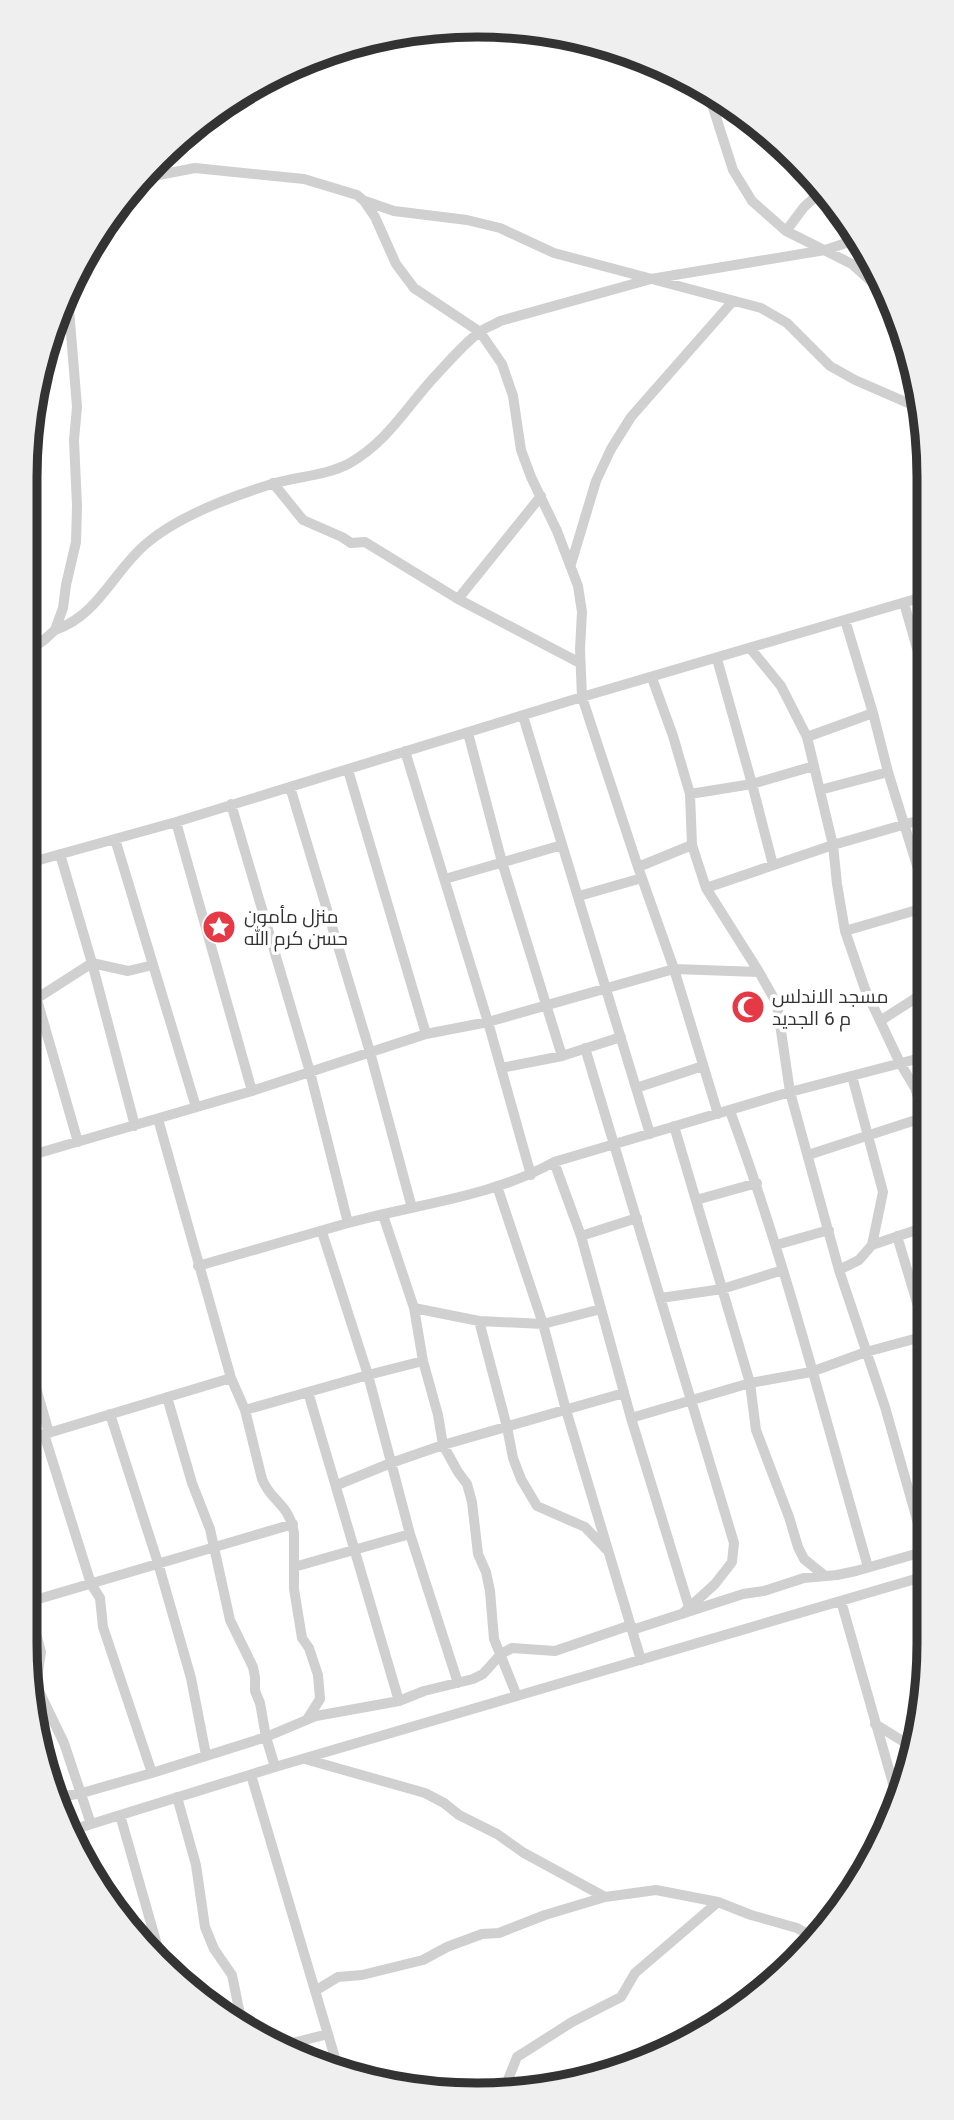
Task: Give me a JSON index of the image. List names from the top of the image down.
{
  "places": {
    "place": ["منزل مأمون حسن كرم الله"],
    "mosque": ["مسجد الاندلس م 6 الجديد"]
  }
}
